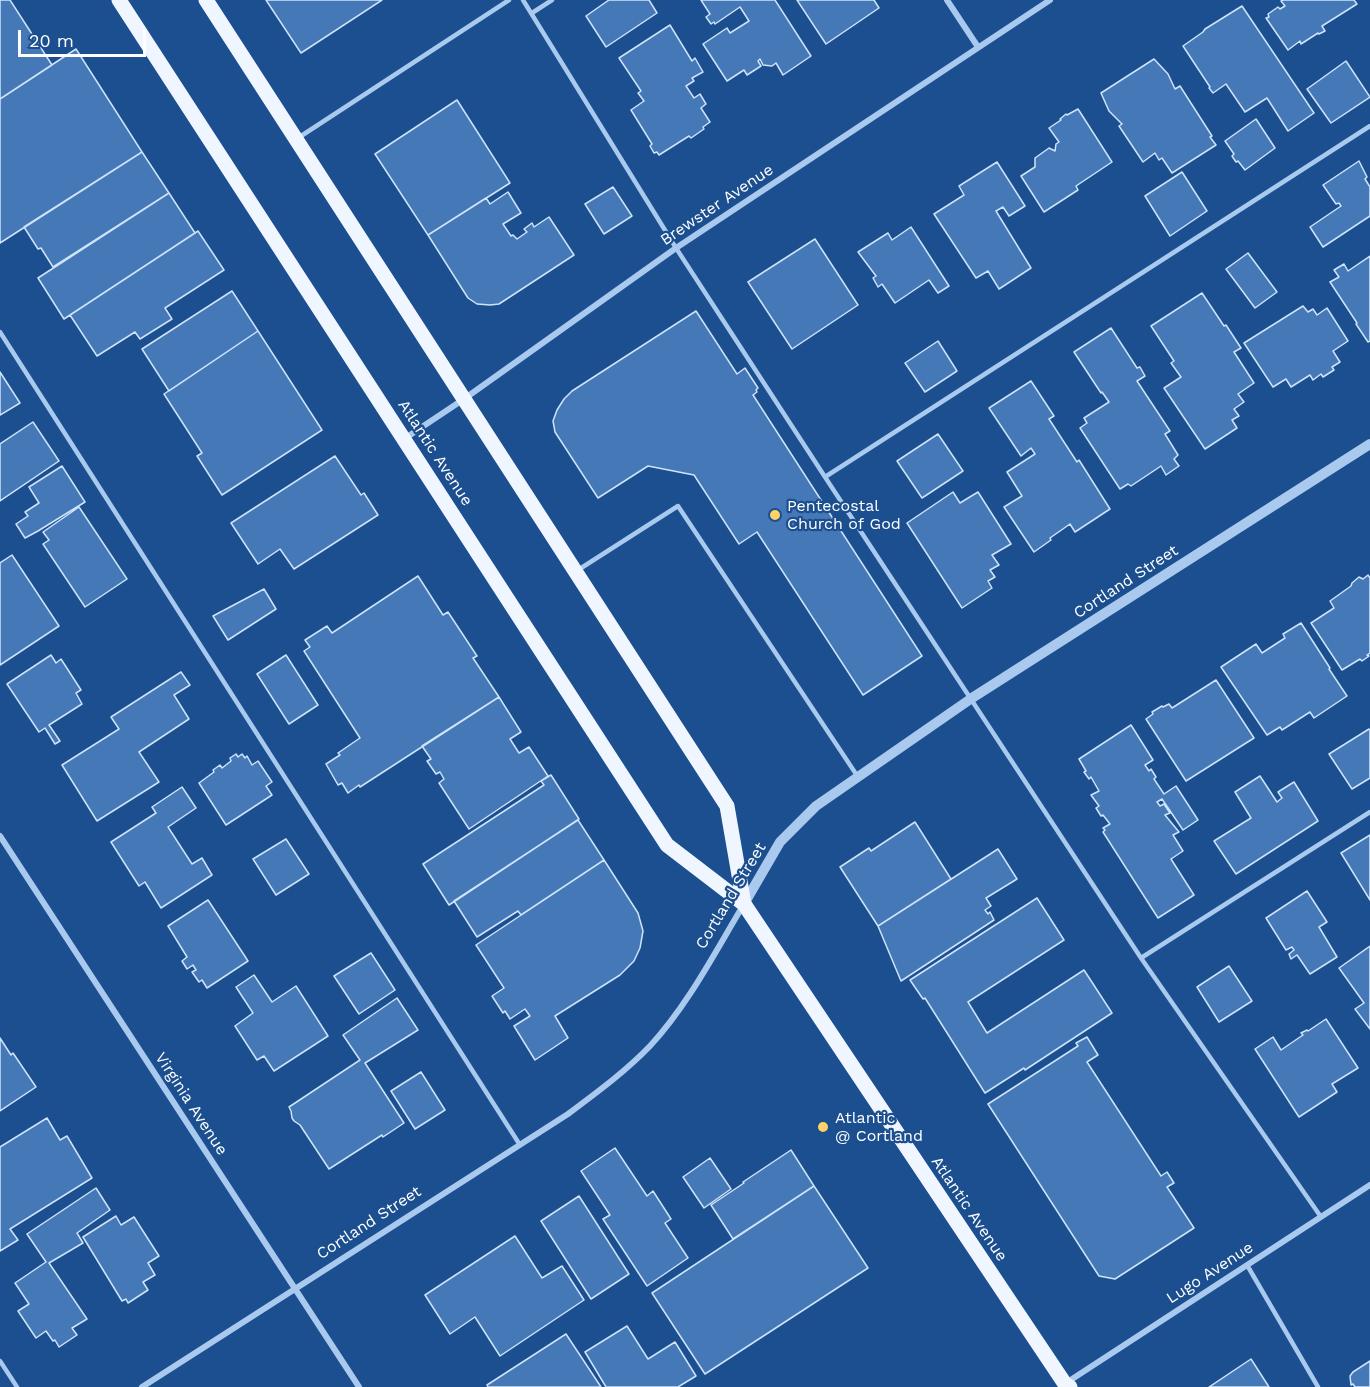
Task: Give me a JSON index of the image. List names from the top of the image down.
{
  "streets": {
    "main road": ["Atlantic Avenue"],
    "street": [
      "Brewster Avenue",
      "Cortland Street",
      "Virginia Avenue",
      "Lugo Avenue"
    ]
  },
  "crossings": [
    ["Brewster Avenue", "Atlantic Avenue"],
    ["Atlantic Avenue", "Cortland Street"],
    ["Atlantic Avenue", "Lugo Avenue"],
    ["Cortland Street", "Virginia Avenue"]
  ],
  "places": ["Pentecostal Church of God", "Atlantic @ Cortland"],
  "scale_bar": "20 m"
}
